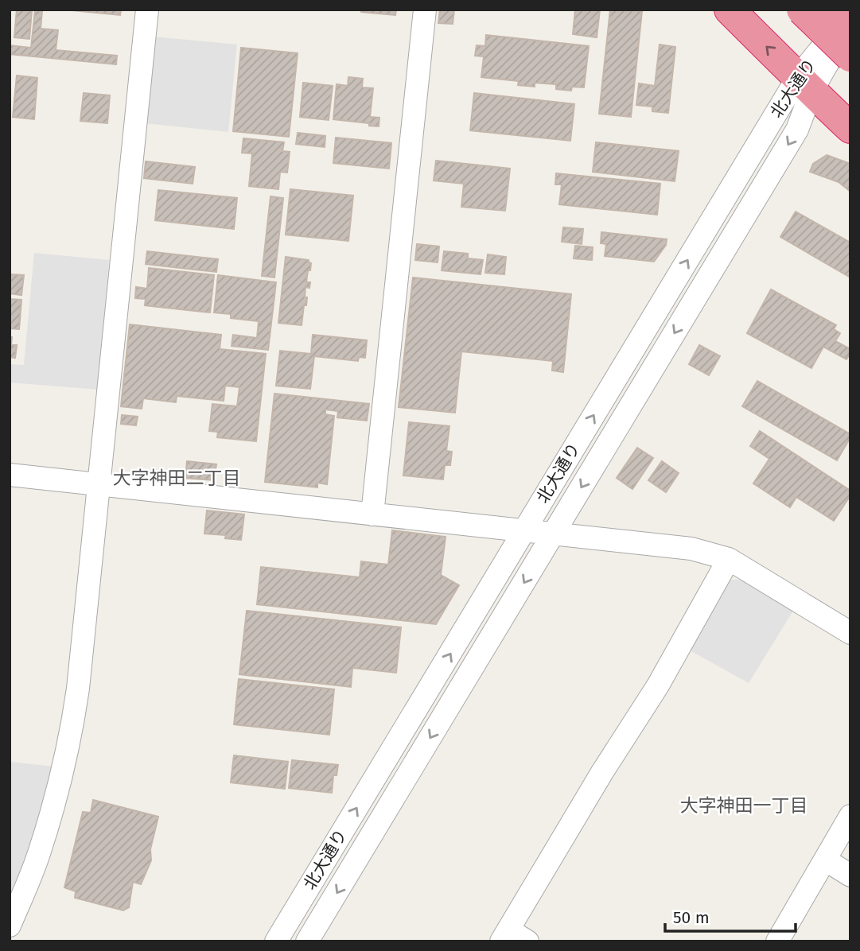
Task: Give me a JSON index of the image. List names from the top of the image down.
{
  "streets": {
    "street": ["北大通り"]
  },
  "districts": ["大字神田二丁目", "大字神田一丁目"],
  "scale_bar": "50 m"
}
